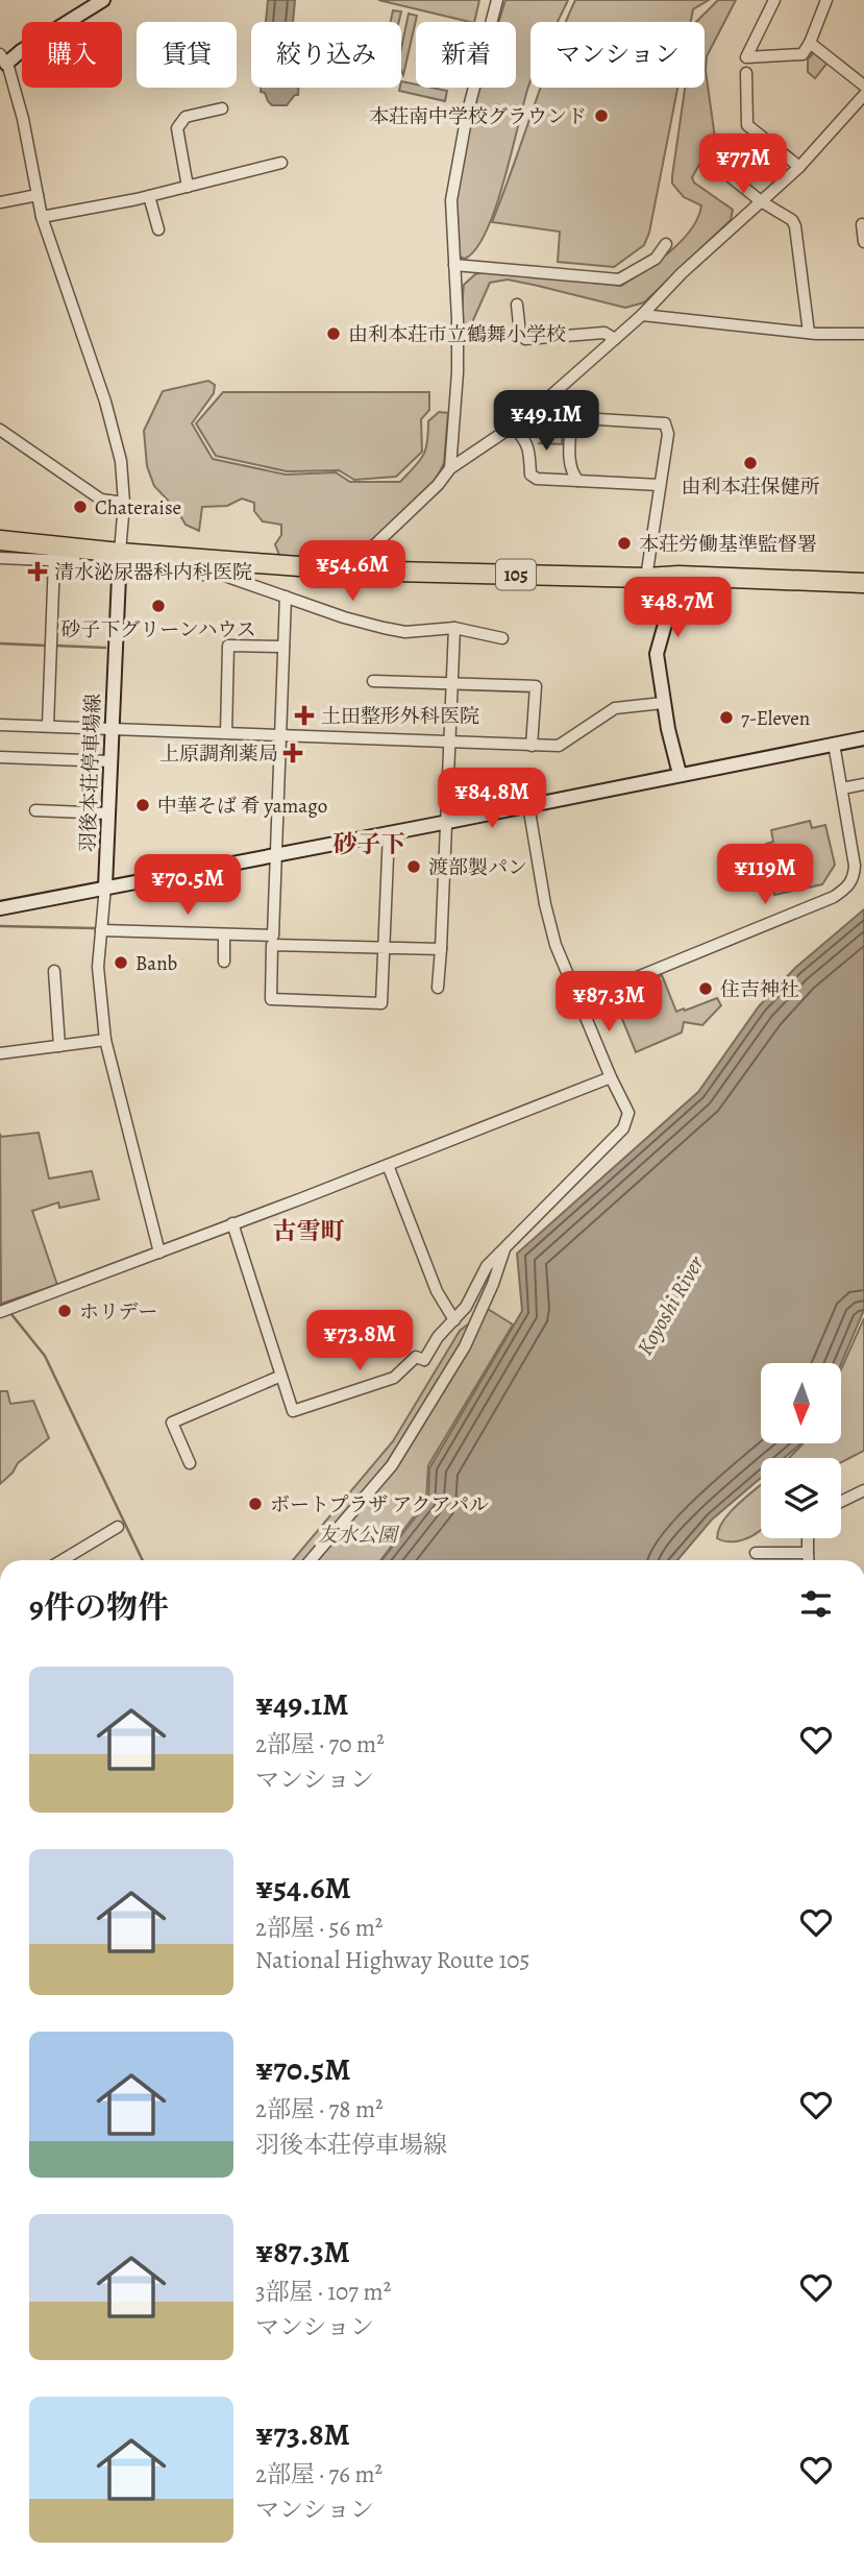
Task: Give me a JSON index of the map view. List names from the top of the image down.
{
  "streets": {
    "highway": ["105"],
    "street": ["羽後本荘停車場線"]
  },
  "crossings": [
    ["105", "羽後本荘停車場線"]
  ],
  "districts": ["砂子下", "古雪町"],
  "water": ["Koyoshi River"],
  "parks": ["友水公園"],
  "places": {
    "other": [
      "本荘南中学校グラウンド",
      "由利本荘市立鶴舞小学校",
      "由利本荘保健所",
      "Chateraise",
      "本荘労働基準監督署",
      "砂子下グリーンハウス",
      "7-Eleven",
      "中華そば 肴 yamago",
      "渡部製パン",
      "Banb",
      "住吉神社",
      "ホリデー",
      "ボートプラザ アクアパル"
    ],
    "health": ["清水泌尿器科内科医院", "土田整形外科医院", "上原調剤薬局"]
  },
  "north": "bottom",
  "page": {
    "chip": [
      "購入",
      "賃貸",
      "絞り込み",
      "新着",
      "マンション"
    ],
    "price": [
      "¥77M",
      "¥49.1M",
      "¥54.6M",
      "¥48.7M",
      "¥84.8M",
      "¥119M",
      "¥70.5M",
      "¥87.3M",
      "¥73.8M"
    ],
    "heading": "9件の物件",
    "list": [
      {
        "name": "¥49.1M",
        "note": "2部屋 · 70 m² · マンション"
      },
      {
        "name": "¥54.6M",
        "note": "2部屋 · 56 m² · National Highway Route 105"
      },
      {
        "name": "¥70.5M",
        "note": "2部屋 · 78 m² · 羽後本荘停車場線"
      },
      {
        "name": "¥87.3M",
        "note": "3部屋 · 107 m² · マンション"
      },
      {
        "name": "¥73.8M",
        "note": "2部屋 · 76 m² · マンション"
      }
    ]
  }
}
